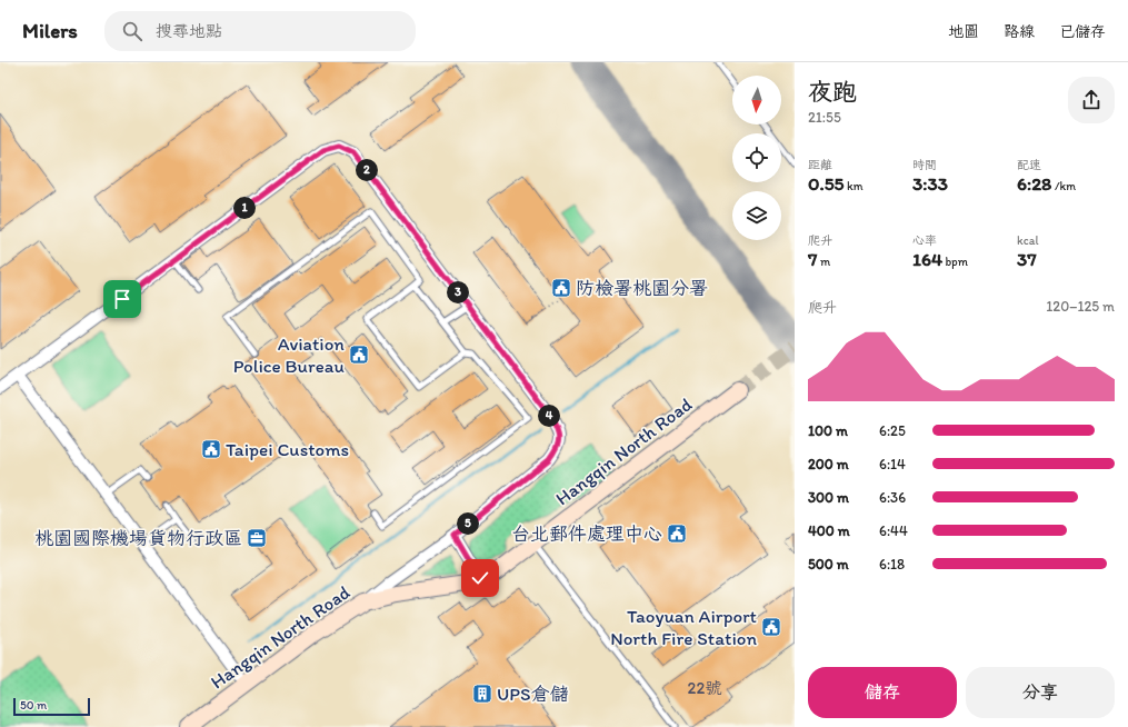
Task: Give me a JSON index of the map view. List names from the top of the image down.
{
  "streets": {
    "street": ["Hangqin North Road"]
  },
  "places": {
    "public building": [
      "防檢署桃園分署",
      "Aviation Police Bureau",
      "Taipei Customs",
      "台北郵件處理中心",
      "Taoyuan Airport North Fire Station"
    ],
    "office": ["桃園國際機場貨物行政區"],
    "building": ["UPS倉儲"]
  },
  "house_numbers": ["22號"],
  "scale_bar": "50 m",
  "north": "bottom",
  "page": {
    "header": "Milers",
    "search": "搜尋地點",
    "nav": ["地圖", "路線", "已儲存"],
    "heading": ["夜跑", "21:55"],
    "stats": [
      ["距離", "0.55 km"],
      ["時間", "3:33"],
      ["配速", "6:28 /km"],
      ["爬升", "7 m"],
      ["心率", "164 bpm"],
      ["kcal", "37"]
    ],
    "pins": [
      "2",
      "1",
      "3",
      "4",
      "5"
    ],
    "chart": ["爬升", "120–125 m"],
    "list": [
      {
        "name": "100 m",
        "note": "6:25"
      },
      {
        "name": "200 m",
        "note": "6:14"
      },
      {
        "name": "300 m",
        "note": "6:36"
      },
      {
        "name": "400 m",
        "note": "6:44"
      },
      {
        "name": "500 m",
        "note": "6:18"
      }
    ],
    "buttons": ["儲存", "分享"],
    "scale": "50 m"
  }
}
